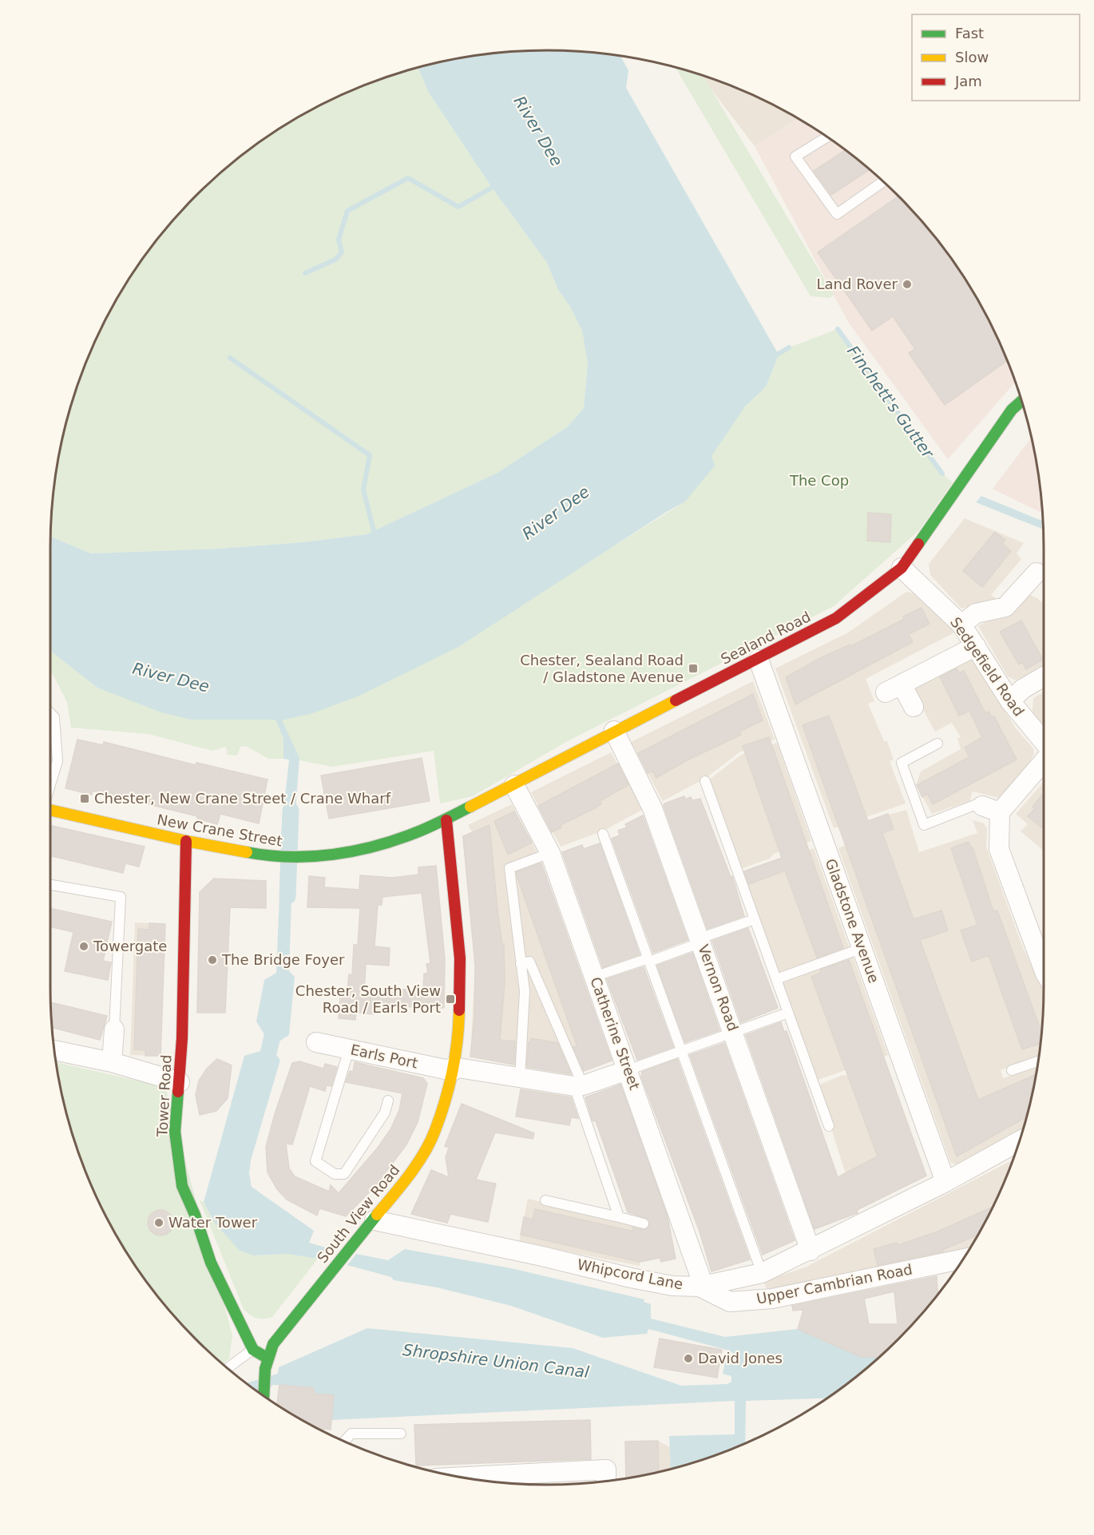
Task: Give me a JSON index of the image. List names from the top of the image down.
{
  "streets": {
    "street": [
      "Sealand Road",
      "Sedgefield Road",
      "New Crane Street",
      "Gladstone Avenue",
      "Vernon Road",
      "Catherine Street",
      "Earls Port",
      "Tower Road",
      "South View Road",
      "Whipcord Lane",
      "Upper Cambrian Road"
    ]
  },
  "crossings": [
    ["Sealand Road", "Sedgefield Road"],
    ["Sealand Road", "New Crane Street"],
    ["Sealand Road", "Gladstone Avenue"],
    ["Sealand Road", "Vernon Road"],
    ["Sealand Road", "Catherine Street"],
    ["Sealand Road", "South View Road"],
    ["New Crane Street", "Tower Road"],
    ["New Crane Street", "South View Road"],
    ["Gladstone Avenue", "Whipcord Lane"],
    ["Vernon Road", "Whipcord Lane"],
    ["Catherine Street", "Whipcord Lane"],
    ["Catherine Street", "Upper Cambrian Road"],
    ["Earls Port", "South View Road"],
    ["South View Road", "Whipcord Lane"],
    ["Whipcord Lane", "Upper Cambrian Road"]
  ],
  "water": ["River Dee", "Finchett's Gutter", "Shropshire Union Canal"],
  "parks": ["The Cop"],
  "places": {
    "other": [
      "Land Rover",
      "Towergate",
      "The Bridge Foyer",
      "Water Tower",
      "David Jones"
    ],
    "transit": ["Chester, Sealand Road / Gladstone Avenue", "Chester, New Crane Street / Crane Wharf", "Chester, South View Road / Earls Port"]
  },
  "legend": ["Fast", "Slow", "Jam"]
}
